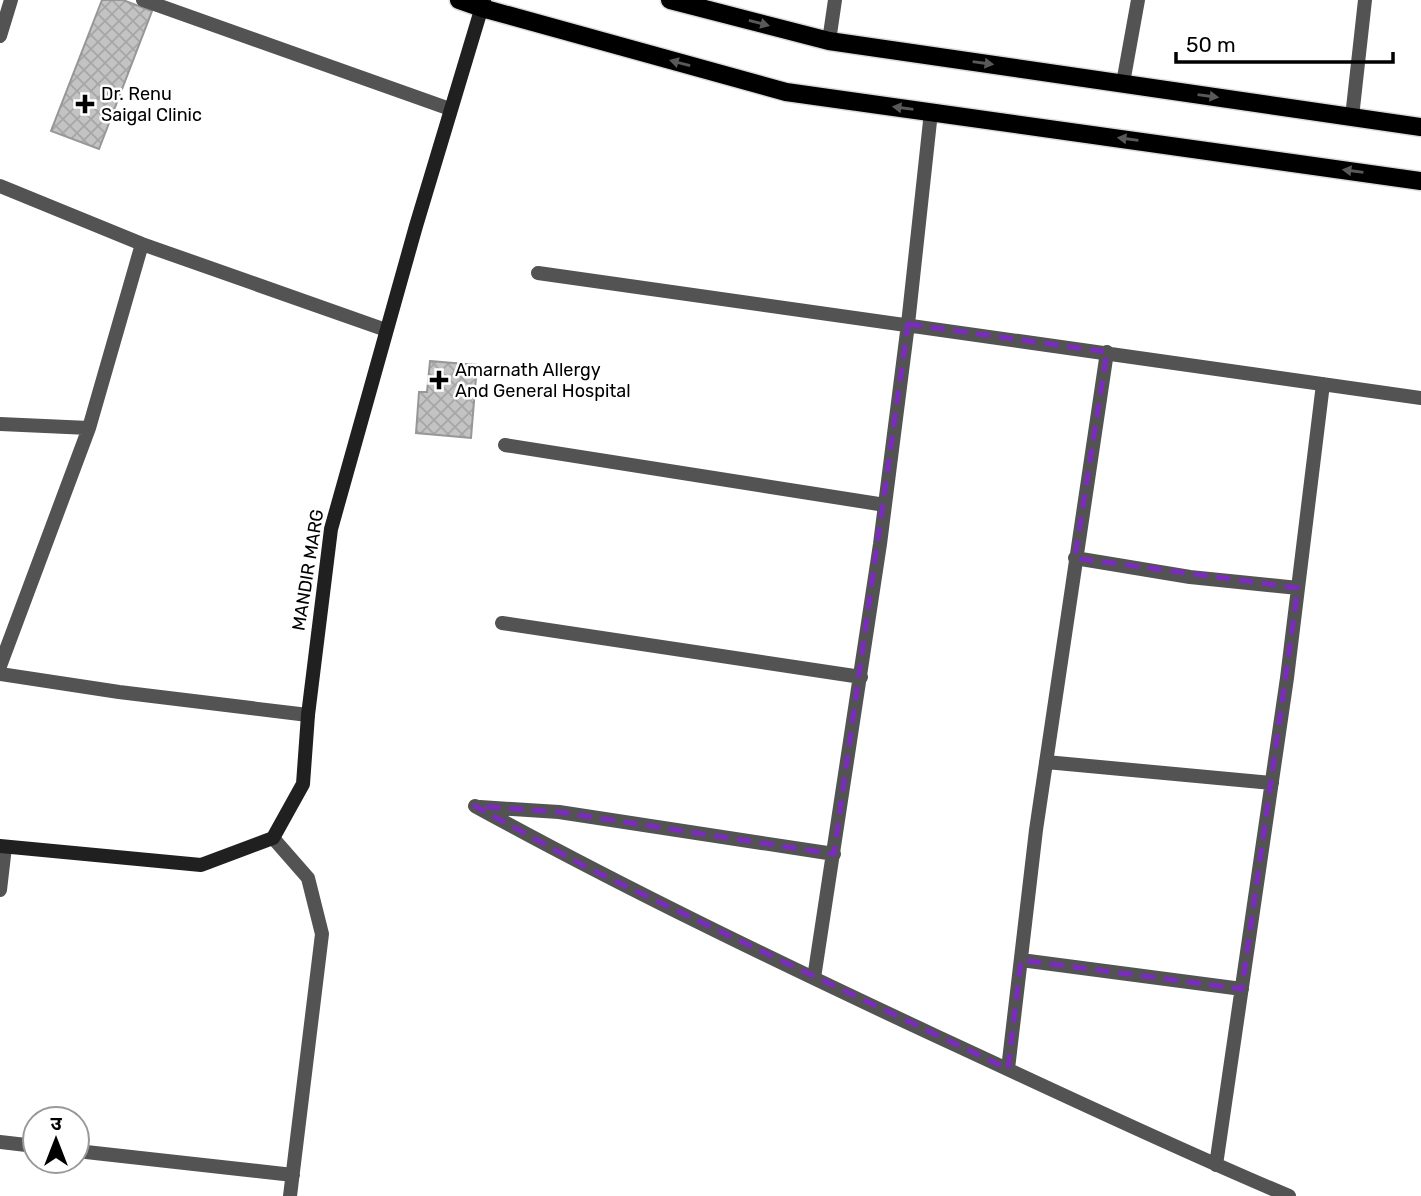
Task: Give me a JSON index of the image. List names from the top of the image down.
{
  "streets": {
    "street": ["MANDIR MARG"]
  },
  "places": {
    "health": ["Dr. Renu Saigal Clinic", "Amarnath Allergy And General Hospital"]
  },
  "scale_bar": "50 m",
  "north": "top"
}
